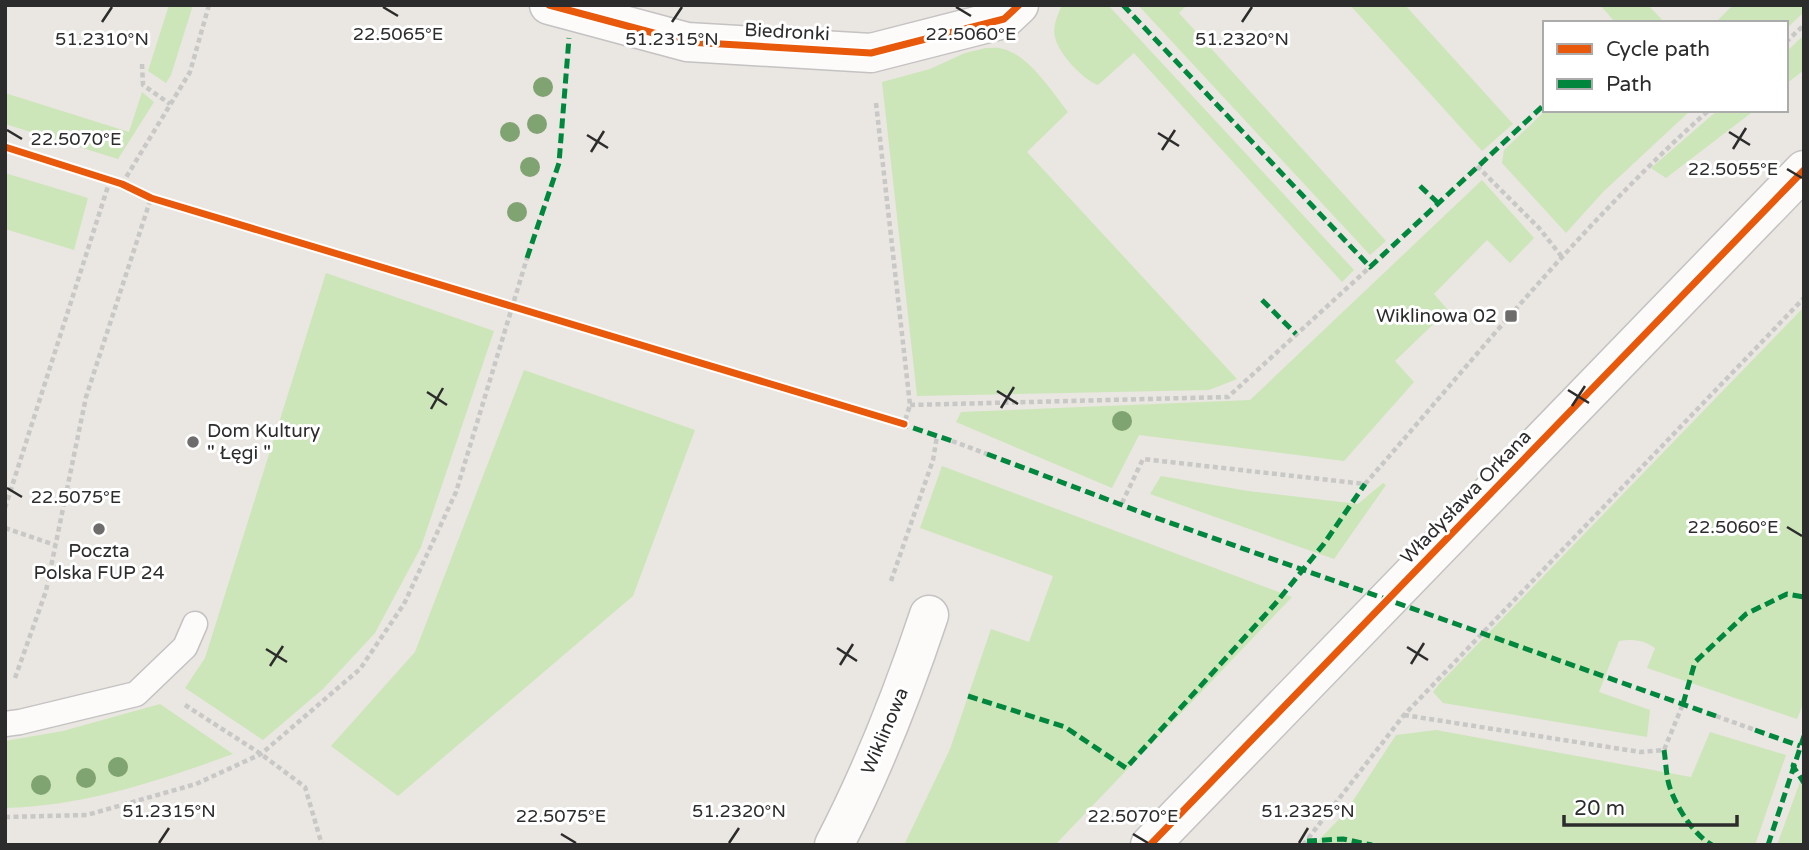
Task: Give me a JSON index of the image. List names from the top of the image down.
{
  "streets": {
    "street": ["Biedronki", "Władysława Orkana", "Wiklinowa"]
  },
  "places": {
    "transit": ["Wiklinowa 02"],
    "other": ["Dom Kultury \" Łęgi \"", "Poczta Polska FUP 24"]
  },
  "legend": ["Cycle path", "Path"],
  "scale_bar": "20 m",
  "coordinates": [
    "22.5065°E",
    "22.5060°E",
    "51.2310°N",
    "51.2315°N",
    "51.2320°N",
    "22.5070°E",
    "22.5055°E",
    "22.5075°E",
    "51.2325°N"
  ]
}
